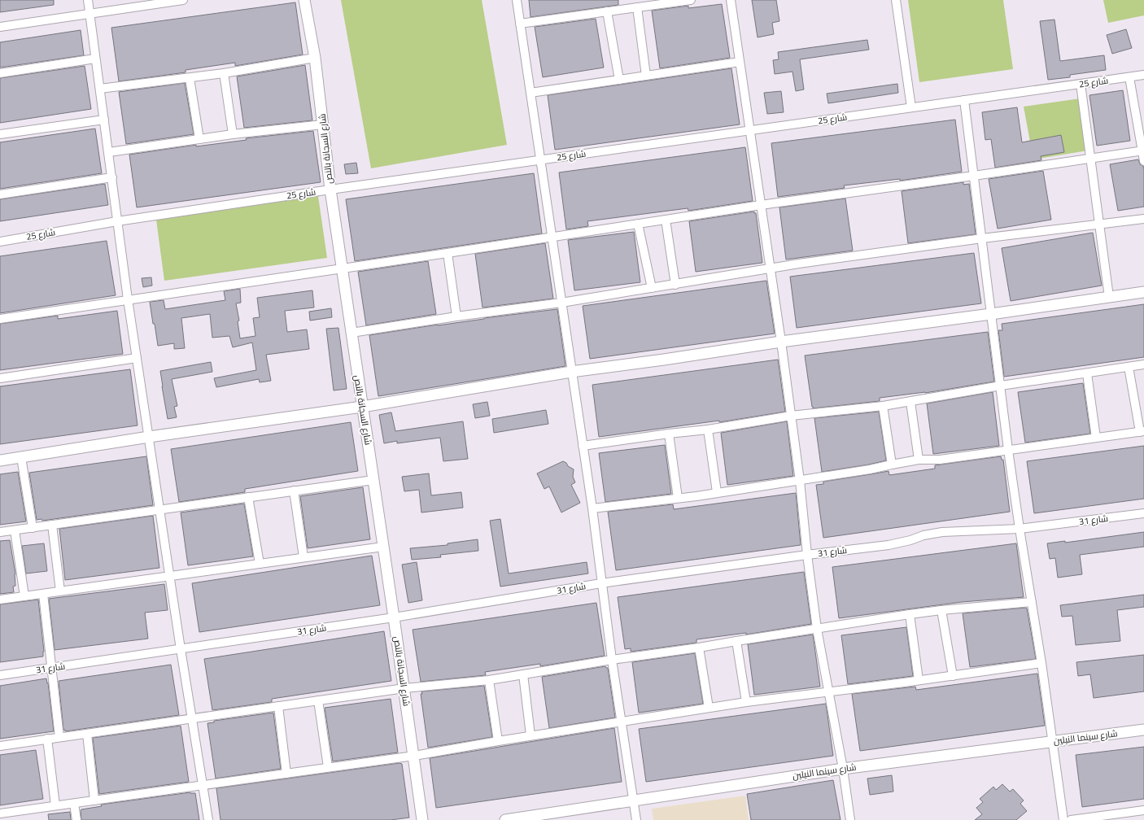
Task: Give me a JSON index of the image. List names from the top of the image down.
{
  "streets": {
    "street": [
      "شارع 25",
      "شارع السجانة بالنص",
      "شارع 31",
      "شارع سينما النيلين"
    ]
  },
  "crossings": [
    ["شارع 25", "شارع السجانة بالنص"],
    ["شارع السجانة بالنص", "شارع 31"]
  ]
}
